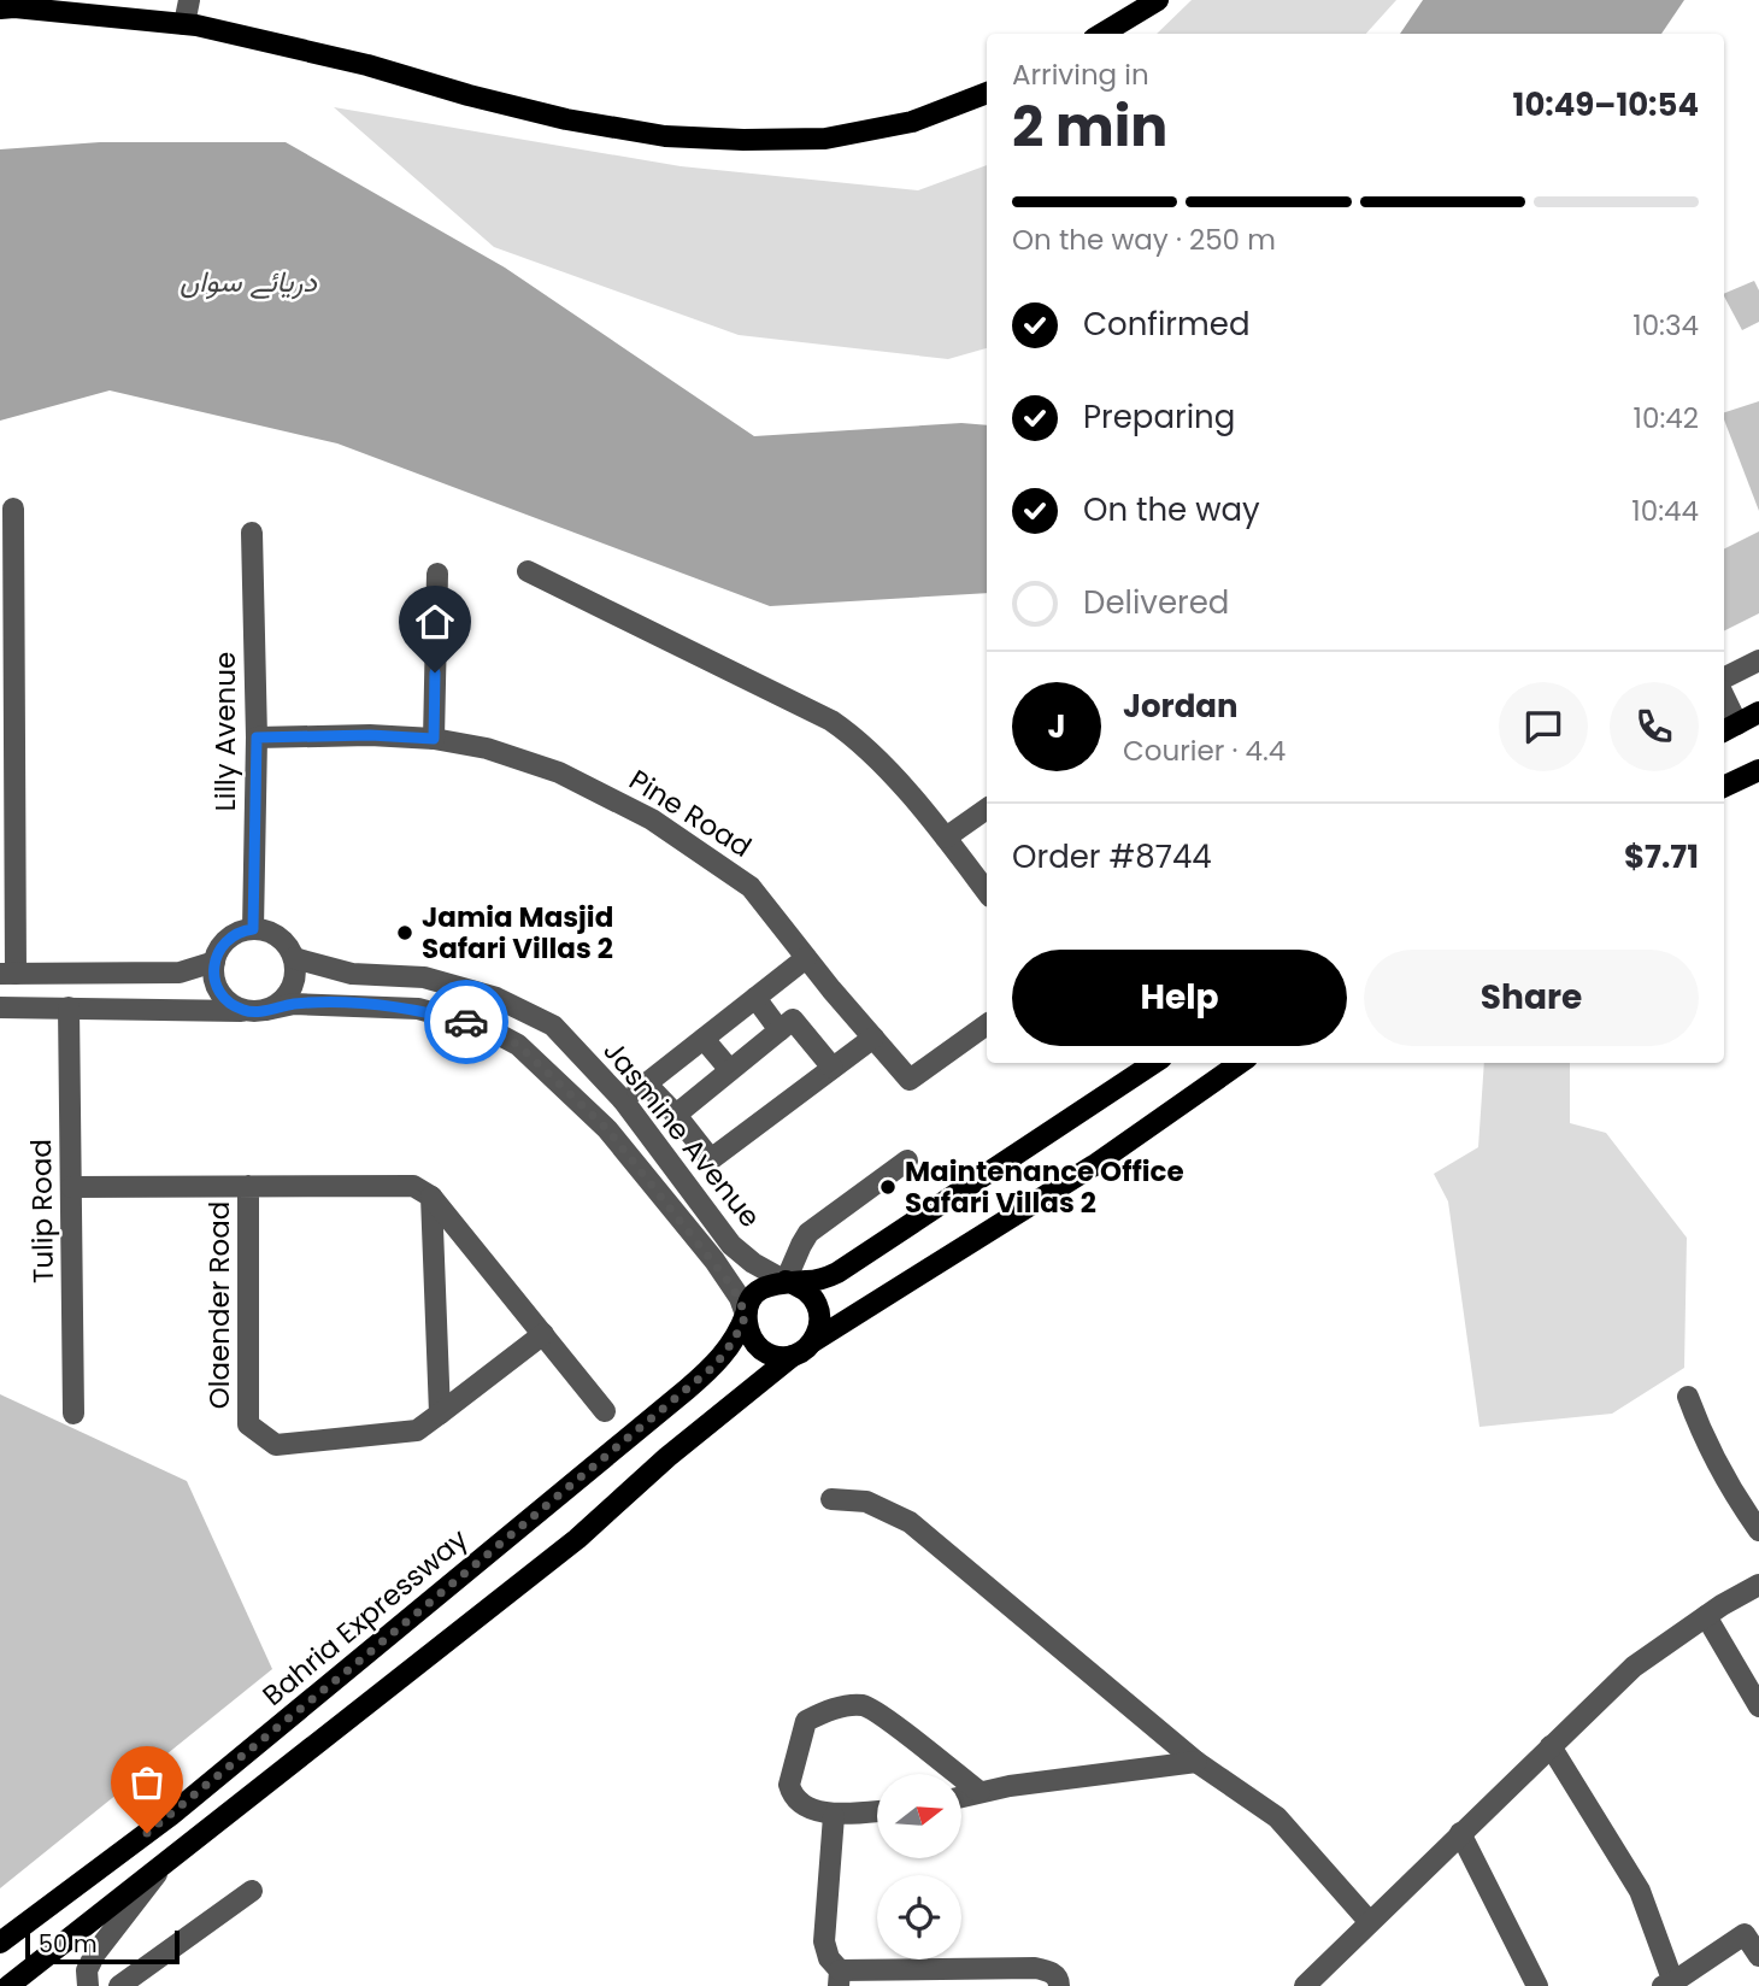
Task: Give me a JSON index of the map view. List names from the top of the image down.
{
  "streets": {
    "main road": ["Bahria Expressway"],
    "street": [
      "Lilly Avenue",
      "Pine Road",
      "Jasmine Avenue",
      "Tulip Road",
      "Olaender Road"
    ]
  },
  "crossings": [
    ["Lilly Avenue", "Pine Road"],
    ["Lilly Avenue", "Jasmine Avenue"],
    ["Jasmine Avenue", "Tulip Road"],
    ["Jasmine Avenue", "Bahria Expressway"]
  ],
  "water": ["دریائے سواں"],
  "places": ["Jamia Masjid Safari Villas 2", "Maintenance Office Safari Villas 2"],
  "scale_bar": "50 m",
  "north": "right",
  "page": {
    "heading": ["2 min", "Arriving in", "10:49–10:54"],
    "panel": [
      "Jordan",
      "Courier · 4.4",
      "Order #8744",
      "$7.71"
    ],
    "bar": "On the way · 250 m",
    "list": [
      ["Confirmed", "10:34"],
      ["Preparing", "10:42"],
      ["On the way", "10:44"],
      "Delivered"
    ],
    "round": "J",
    "buttons": ["Help", "Share"],
    "scale": "50 m"
  }
}
